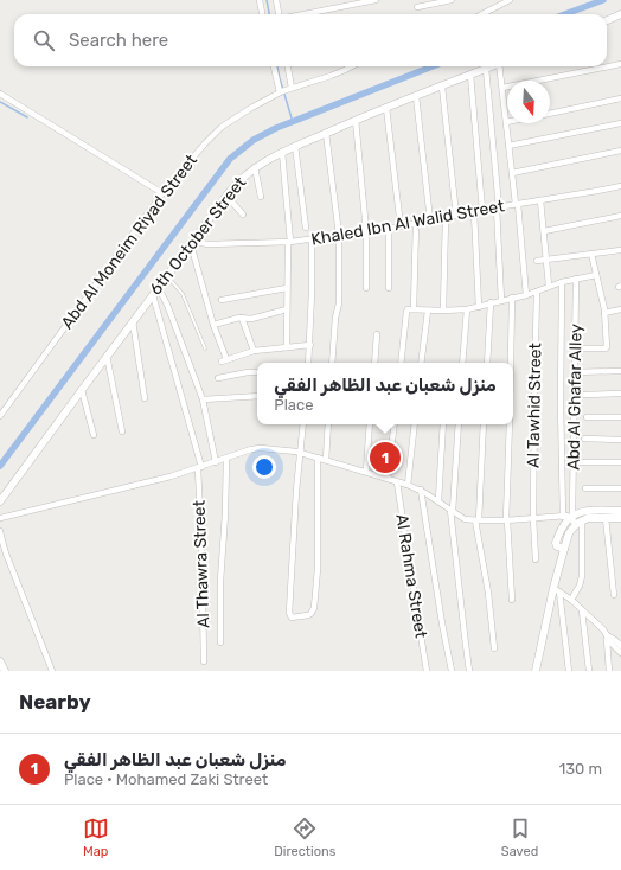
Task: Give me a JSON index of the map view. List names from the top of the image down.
{
  "streets": {
    "main road": ["6th October Street"],
    "street": [
      "Khaled Ibn Al Walid Street",
      "Abd Al Moneim Riyad Street",
      "Abd Al Ghafar Alley",
      "Al Tawhid Street",
      "Al Thawra Street",
      "Al Rahma Street"
    ]
  },
  "crossings": [
    ["Khaled Ibn Al Walid Street", "6th October Street"],
    ["6th October Street", "Al Thawra Street"]
  ],
  "north": "bottom",
  "page": {
    "search": "Search here",
    "popup": ["منزل شعبان عبد الظاهر الفقي", "Place"],
    "pins": "1",
    "heading": "Nearby",
    "list": [
      {
        "mark": "1",
        "name": "منزل شعبان عبد الظاهر الفقي",
        "note": "Place · Mohamed Zaki Street",
        "value": "130 m"
      }
    ],
    "nav": ["Map", "Directions", "Saved"]
  }
}
